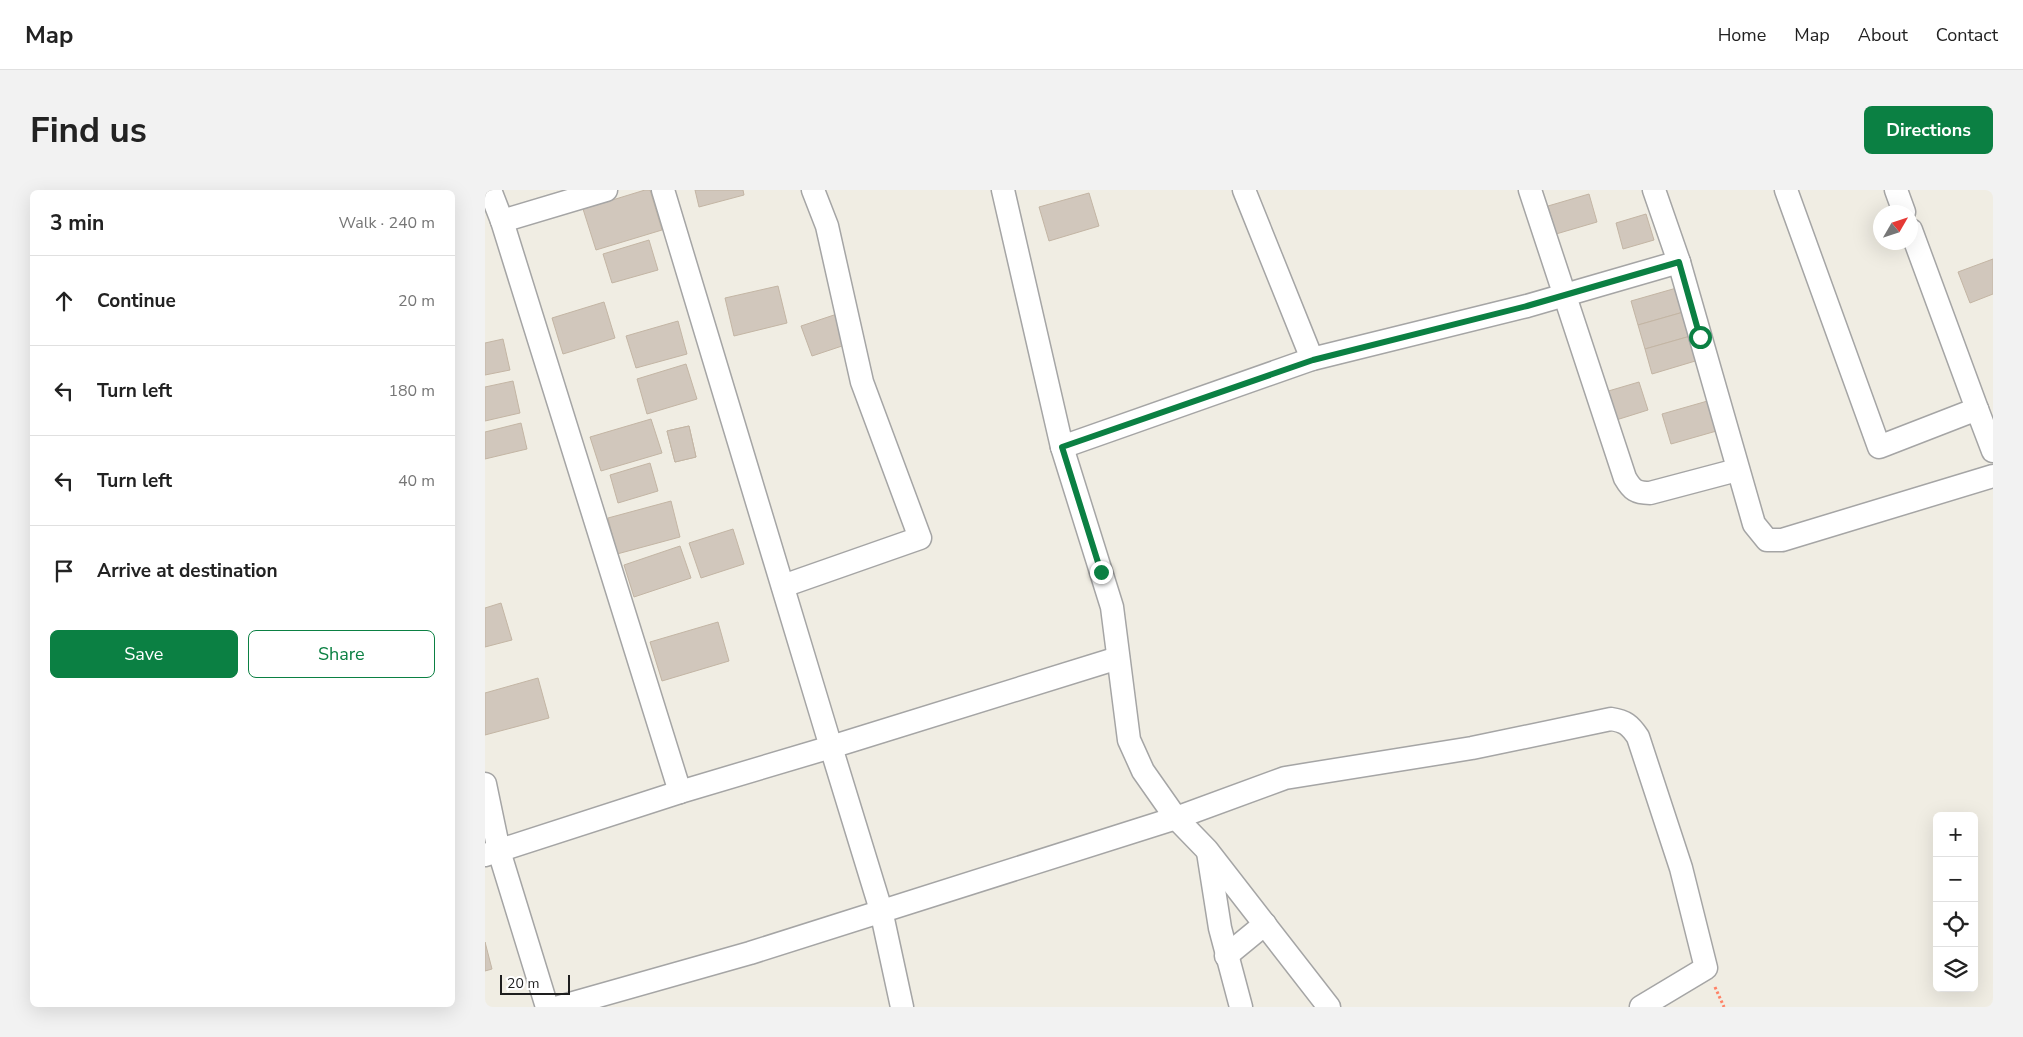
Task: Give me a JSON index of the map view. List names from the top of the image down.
{
  "scale_bar": "20 m",
  "north": "top right",
  "page": {
    "header": "Map",
    "nav": [
      "Home",
      "Map",
      "About",
      "Contact"
    ],
    "buttons": [
      "Directions",
      ["Save", "Share"]
    ],
    "title": "Find us",
    "heading": ["3 min", "Walk · 240 m"],
    "list": [
      ["Continue", "20 m"],
      ["Turn left", "180 m"],
      ["Turn left", "40 m"],
      "Arrive at destination"
    ],
    "map_buttons": ["+", "−"],
    "scale": "20 m"
  }
}
